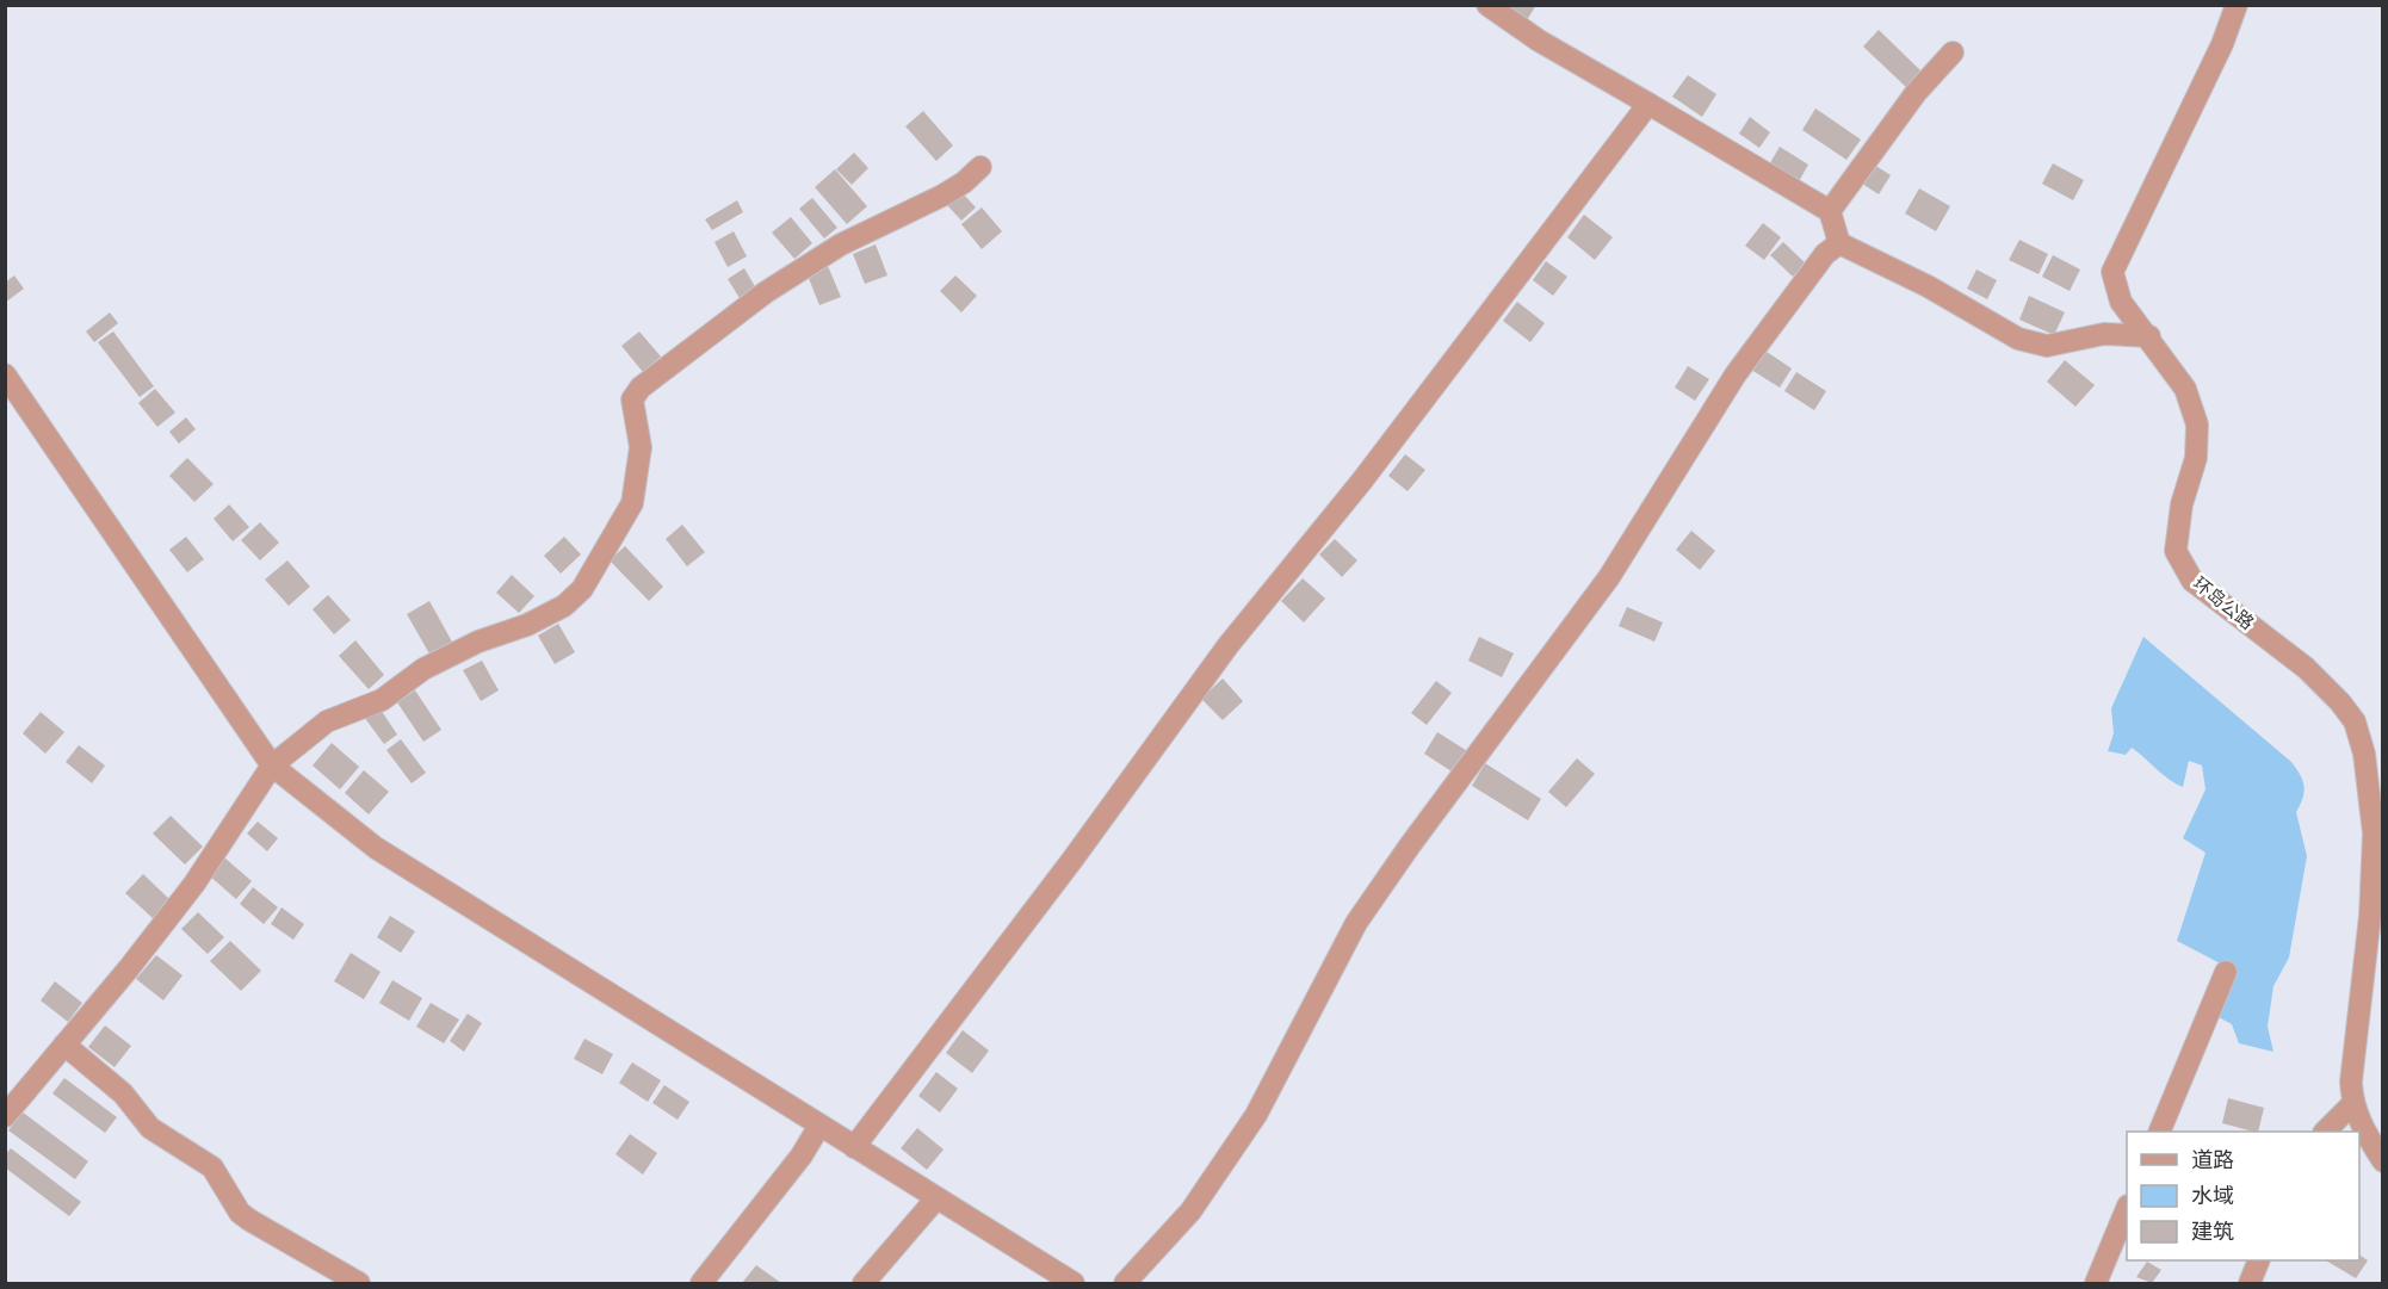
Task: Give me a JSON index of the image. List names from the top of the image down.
{
  "streets": {
    "street": ["环岛公路"]
  },
  "legend": ["道路", "水域", "建筑"]
}
